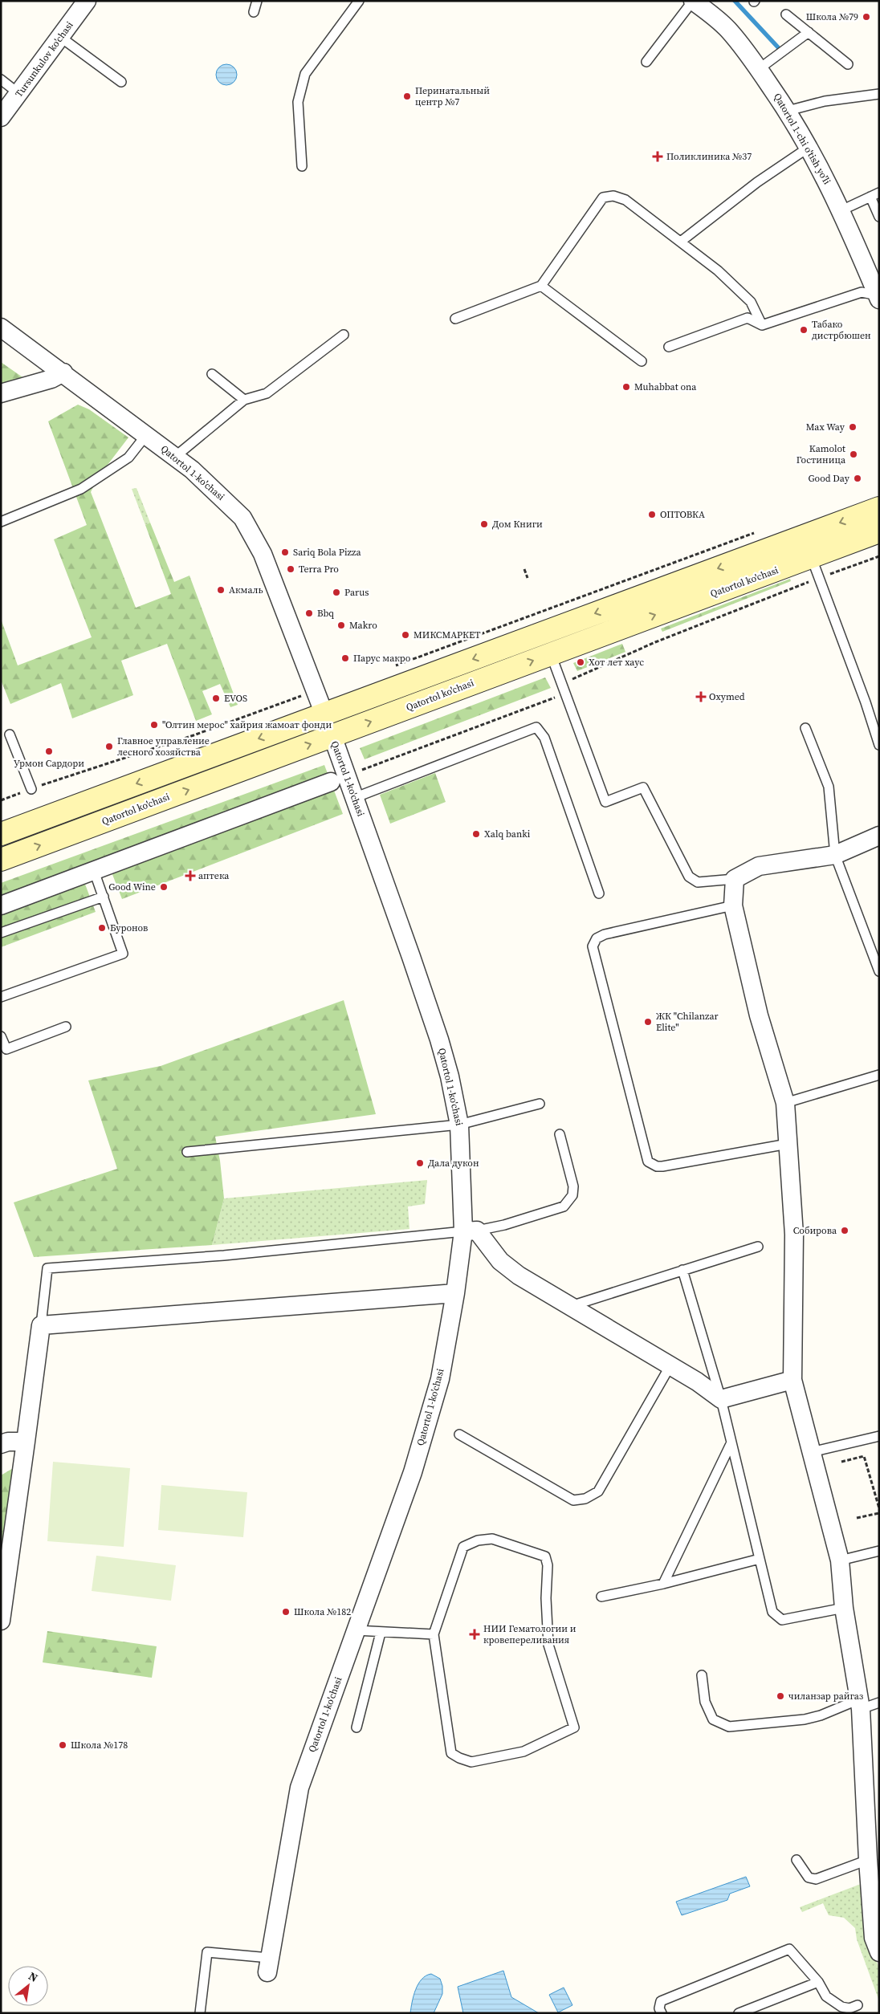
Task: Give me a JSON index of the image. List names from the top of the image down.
{
  "streets": {
    "main road": ["Qatortol 1-ko'chasi", "Qatortol ko'chasi"],
    "street": ["Tursunkulov ko'chasi", "Qatortol 1-chi o'tish yo'li"]
  },
  "crossings": [
    ["Qatortol 1-ko'chasi", "Qatortol ko'chasi"]
  ],
  "places": {
    "other": [
      "Школа №79",
      "Перинатальный центр №7",
      "Табако дистрбюшен",
      "Muhabbat ona",
      "Max Way",
      "Kamolot Гостиница",
      "Good Day",
      "ОПТОВКА",
      "Дом Книги",
      "Sariq Bola Pizza",
      "Terra Pro",
      "Акмаль",
      "Parus",
      "Bbq",
      "Makro",
      "МИКСМАРКЕТ",
      "Парус макро",
      "Хот лет хаус",
      "EVOS",
      "\"Олтин мерос\" хайрия жамоат фонди",
      "Главное управление лесного хозяйства",
      "Урмон Сардори",
      "Xalq banki",
      "Good Wine",
      "Буронов",
      "ЖК \"Chilanzar Elite\"",
      "Дала дукон",
      "Собирова",
      "Школа №182",
      "чиланзар райгаз",
      "Школа №178"
    ],
    "health": [
      "Поликлиника №37",
      "Oxymed",
      "аптека",
      "НИИ Гематологии и кровепереливания"
    ]
  },
  "north": "top right"
}
